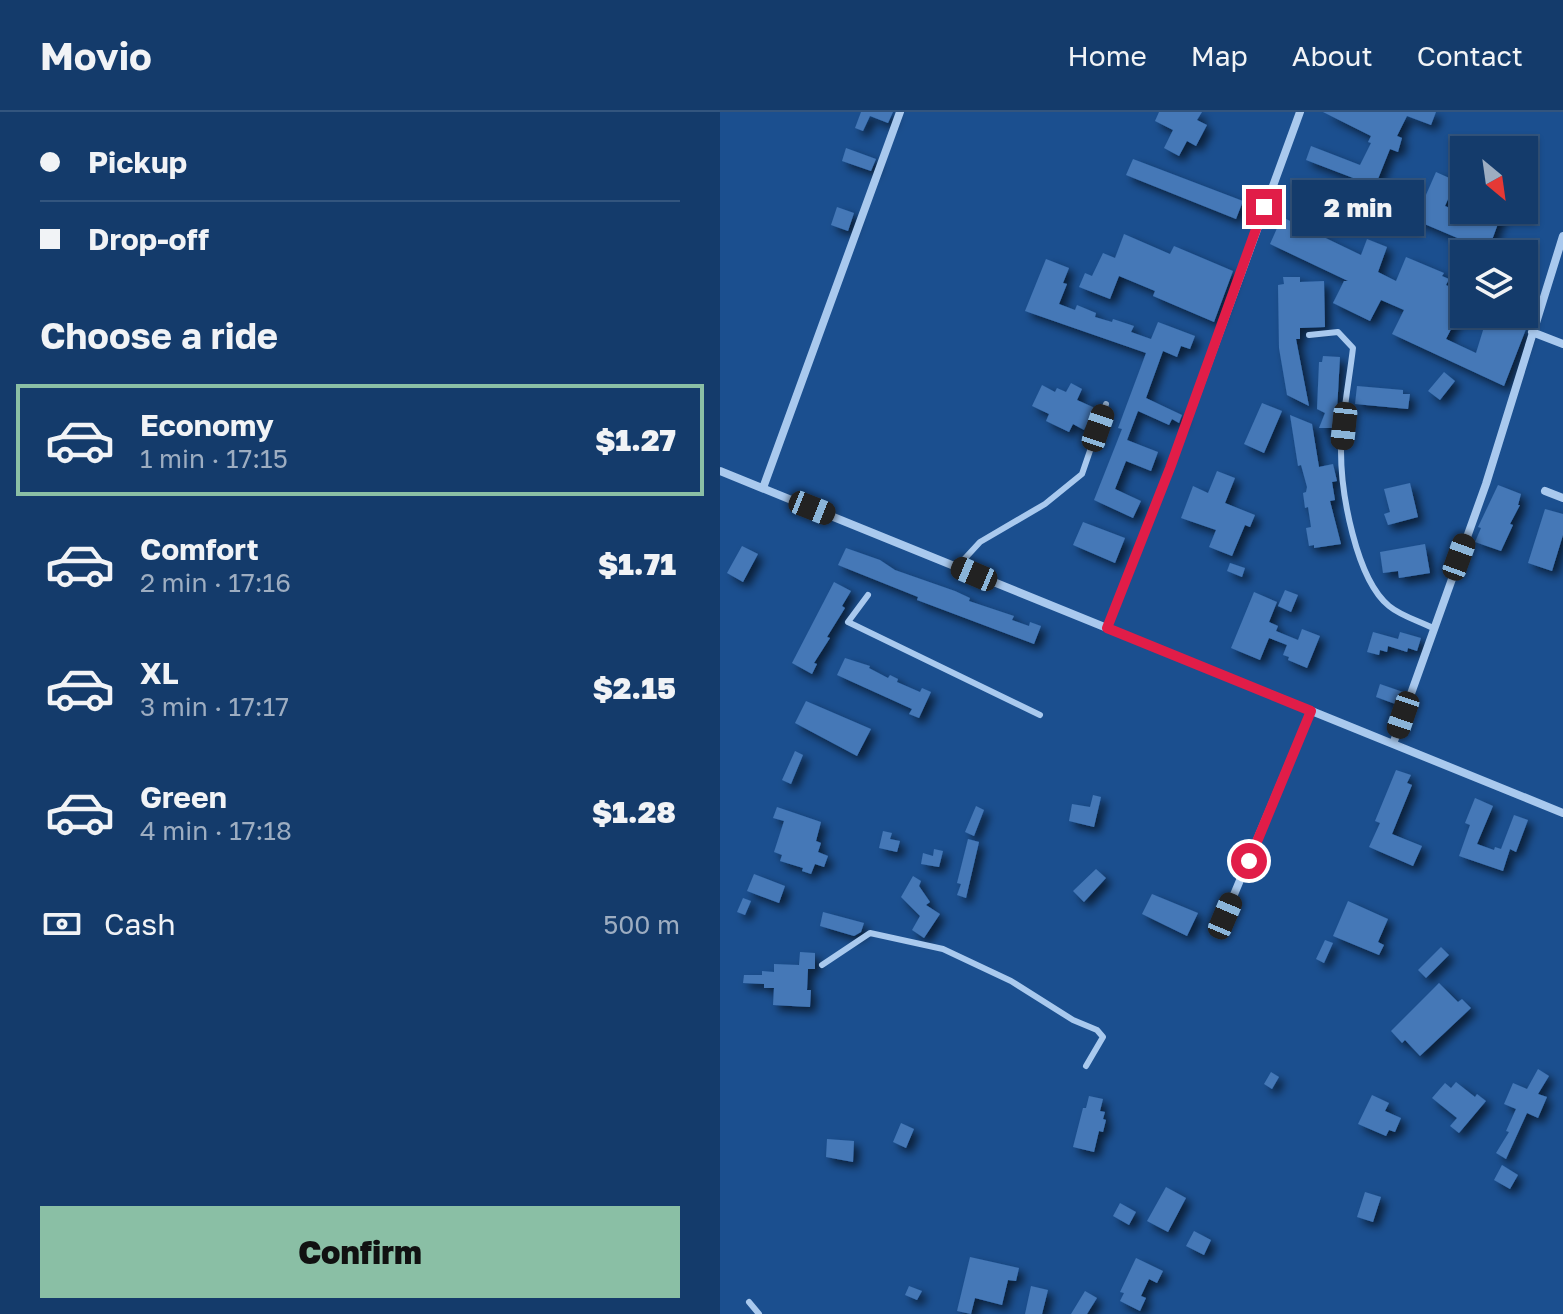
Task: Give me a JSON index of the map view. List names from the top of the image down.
{
  "north": "bottom right",
  "page": {
    "header": "Movio",
    "nav": [
      "Home",
      "Map",
      "About",
      "Contact"
    ],
    "banner": ["Pickup", "Drop-off"],
    "bubble": "2 min",
    "heading": "Choose a ride",
    "list": [
      {
        "name": "Economy",
        "note": "1 min · 17:15",
        "value": "$1.27"
      },
      {
        "name": "Comfort",
        "note": "2 min · 17:16",
        "value": "$1.71"
      },
      {
        "name": "XL",
        "note": "3 min · 17:17",
        "value": "$2.15"
      },
      {
        "name": "Green",
        "note": "4 min · 17:18",
        "value": "$1.28"
      }
    ],
    "pay": ["Cash", "500 m"],
    "buttons": "Confirm"
  }
}
